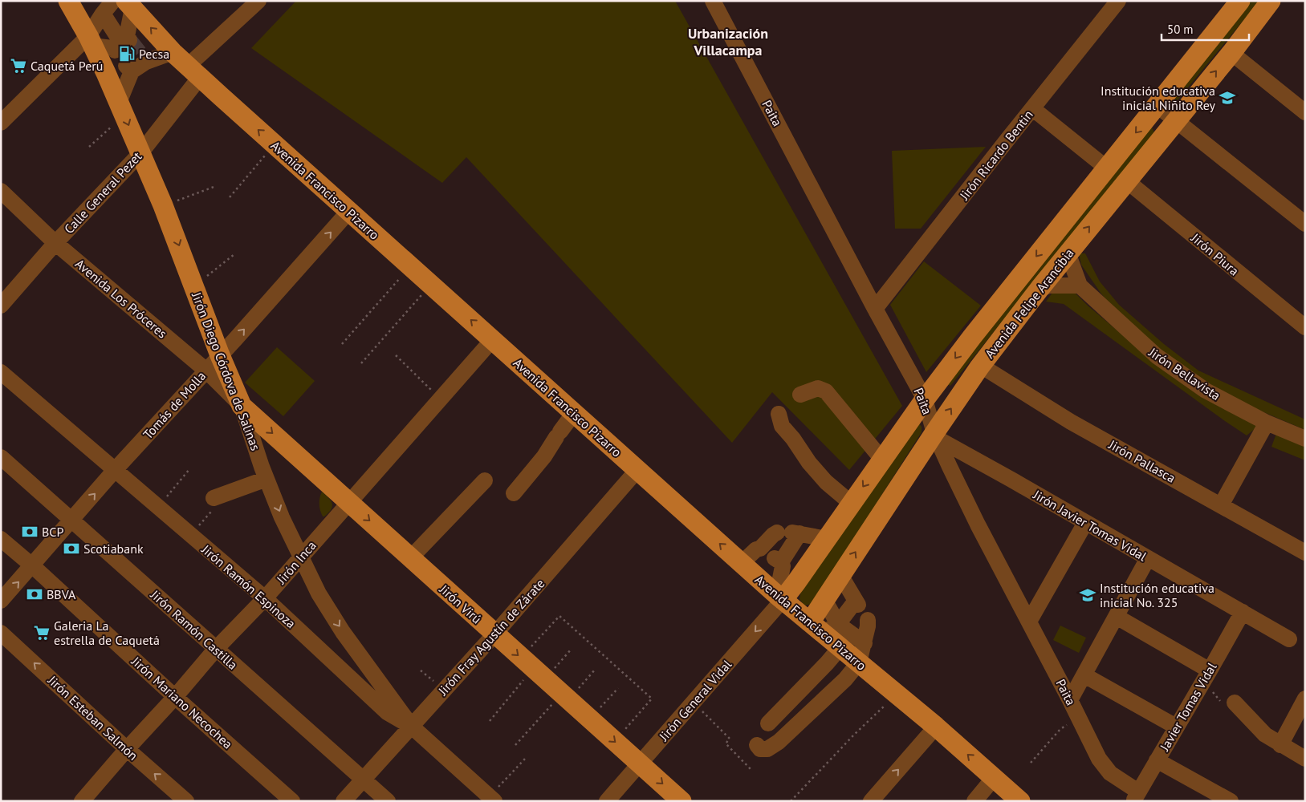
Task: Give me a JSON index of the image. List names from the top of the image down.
{
  "streets": {
    "main road": [
      "Avenida Francisco Pizarro",
      "Avenida Felipe Arancibia",
      "Jirón Diego Córdova de Salinas",
      "Jirón Virú"
    ],
    "street": [
      "Paita",
      "Jirón Ricardo Bentin",
      "Calle General Pezet",
      "Jirón Piura",
      "Avenida Los Próceres",
      "Jirón Bellavista",
      "Tomás de Molla",
      "Jirón Pallasca",
      "Jirón Javier Tomas Vidal",
      "Jirón Inca",
      "Jirón Ramón Espinoza",
      "Jirón Ramón Castilla",
      "Jirón Fray Agustín de Zárate",
      "Jirón General Vidal",
      "Jirón Mariano Necochea",
      "Javier Tomas Vidal",
      "Jirón Esteban Salmón"
    ]
  },
  "crossings": [
    ["Paita", "Jirón Ricardo Bentin"],
    ["Paita", "Avenida Felipe Arancibia"],
    ["Paita", "Jirón Javier Tomas Vidal"],
    ["Paita", "Javier Tomas Vidal"],
    ["Avenida Francisco Pizarro", "Calle General Pezet"],
    ["Avenida Francisco Pizarro", "Avenida Felipe Arancibia"],
    ["Avenida Francisco Pizarro", "Tomás de Molla"],
    ["Avenida Francisco Pizarro", "Jirón Inca"],
    ["Avenida Francisco Pizarro", "Jirón Fray Agustín de Zárate"],
    ["Avenida Francisco Pizarro", "Jirón General Vidal"],
    ["Calle General Pezet", "Avenida Los Próceres"],
    ["Calle General Pezet", "Jirón Diego Córdova de Salinas"],
    ["Jirón Piura", "Avenida Felipe Arancibia"],
    ["Avenida Los Próceres", "Jirón Diego Córdova de Salinas"],
    ["Avenida Los Próceres", "Tomás de Molla"],
    ["Avenida Los Próceres", "Jirón Virú"],
    ["Avenida Felipe Arancibia", "Jirón Bellavista"],
    ["Avenida Felipe Arancibia", "Jirón Pallasca"],
    ["Avenida Felipe Arancibia", "Jirón Javier Tomas Vidal"],
    ["Avenida Felipe Arancibia", "Jirón General Vidal"],
    ["Jirón Diego Córdova de Salinas", "Tomás de Molla"],
    ["Jirón Diego Córdova de Salinas", "Jirón Inca"],
    ["Jirón Diego Córdova de Salinas", "Jirón Ramón Espinoza"],
    ["Jirón Diego Córdova de Salinas", "Jirón Virú"],
    ["Jirón Diego Córdova de Salinas", "Jirón Fray Agustín de Zárate"],
    ["Tomás de Molla", "Jirón Ramón Espinoza"],
    ["Tomás de Molla", "Jirón Ramón Castilla"],
    ["Tomás de Molla", "Jirón Mariano Necochea"],
    ["Jirón Javier Tomas Vidal", "Javier Tomas Vidal"],
    ["Jirón Inca", "Jirón Ramón Espinoza"],
    ["Jirón Inca", "Jirón Virú"],
    ["Jirón Inca", "Jirón Ramón Castilla"],
    ["Jirón Inca", "Jirón Mariano Necochea"],
    ["Jirón Inca", "Jirón Esteban Salmón"],
    ["Jirón Ramón Espinoza", "Jirón Fray Agustín de Zárate"],
    ["Jirón Virú", "Jirón Fray Agustín de Zárate"],
    ["Jirón Virú", "Jirón General Vidal"],
    ["Jirón Ramón Castilla", "Jirón Fray Agustín de Zárate"]
  ],
  "one_way": [
    "Avenida Francisco Pizarro",
    "Jirón Diego Córdova de Salinas",
    "Tomás de Molla",
    "Jirón Virú",
    "Jirón Esteban Salmón"
  ],
  "districts": ["Urbanización Villacampa"],
  "places": {
    "fuel station": ["Pecsa"],
    "supermarket": ["Caquetá Perú", "Galeria La estrella de Caquetá"],
    "school or university": ["Institución educativa inicial Niñito Rey", "Institución educativa inicial No. 325"],
    "bank": ["BCP", "Scotiabank", "BBVA"]
  },
  "scale_bar": "50 m"
}
